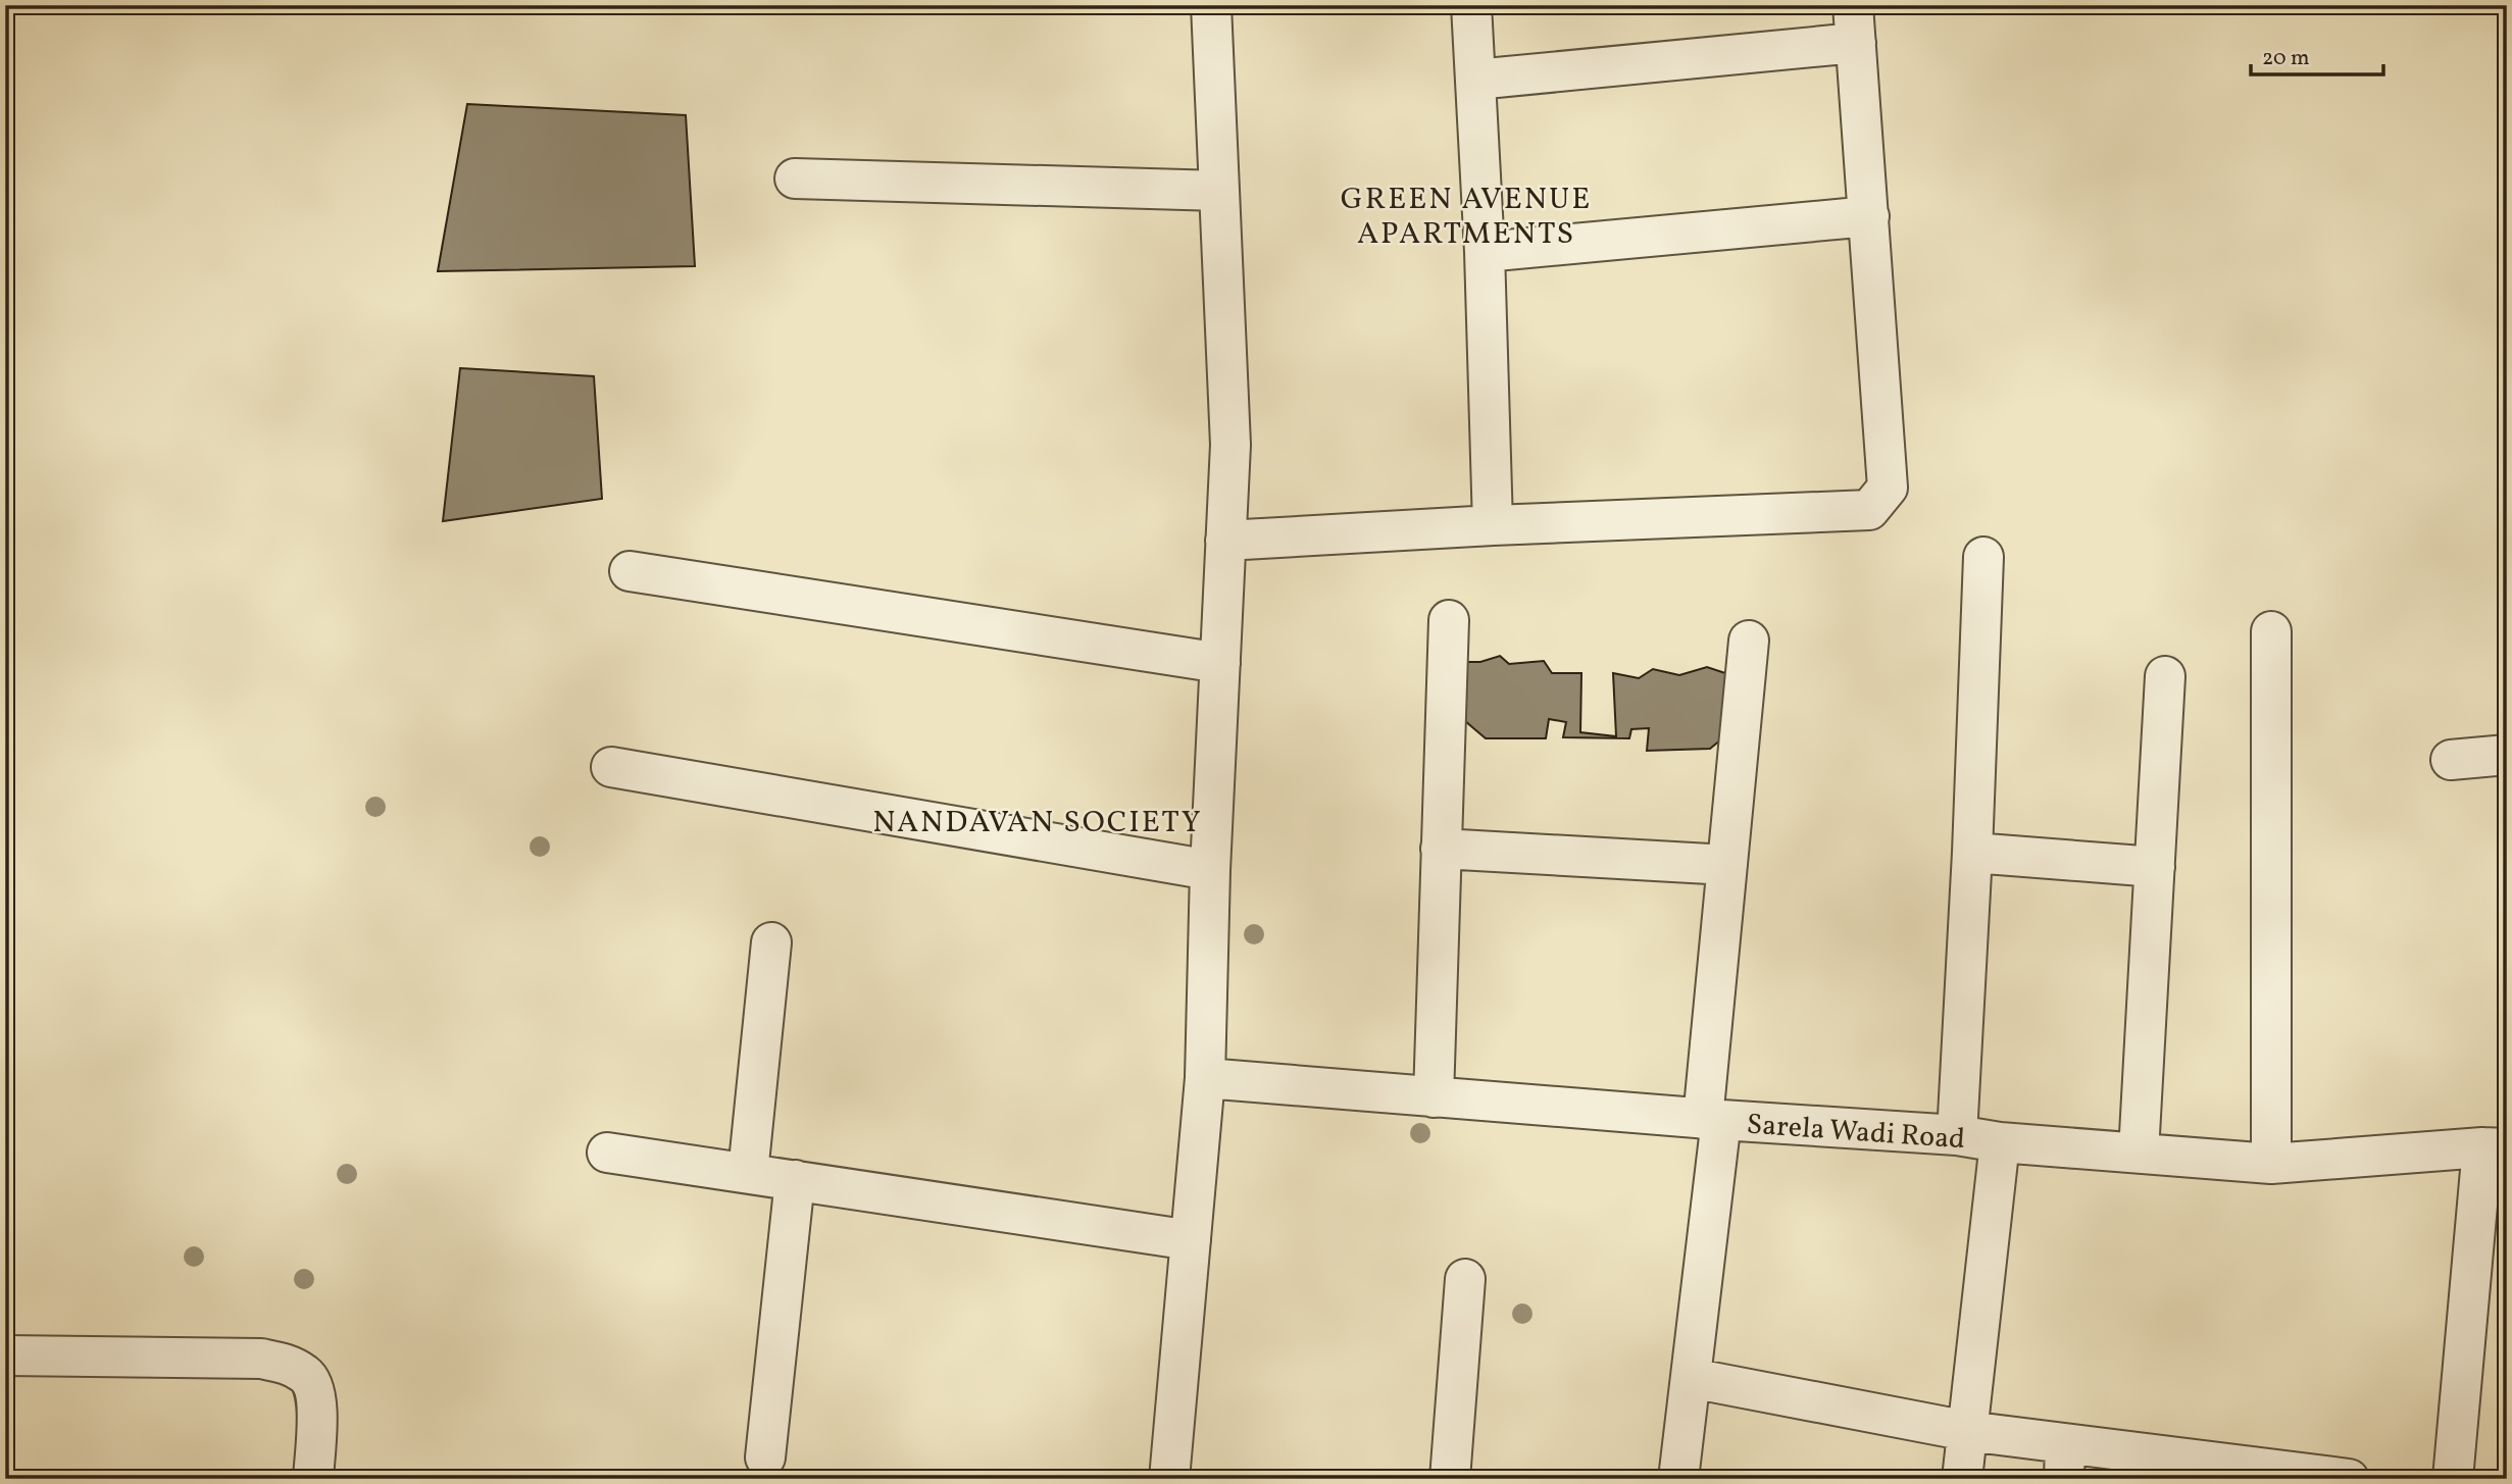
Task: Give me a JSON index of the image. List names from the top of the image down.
{
  "streets": {
    "street": ["Sarela Wadi Road"]
  },
  "districts": ["GREEN AVENUE APARTMENTS", "NANDAVAN SOCIETY"],
  "scale_bar": "20 m"
}
